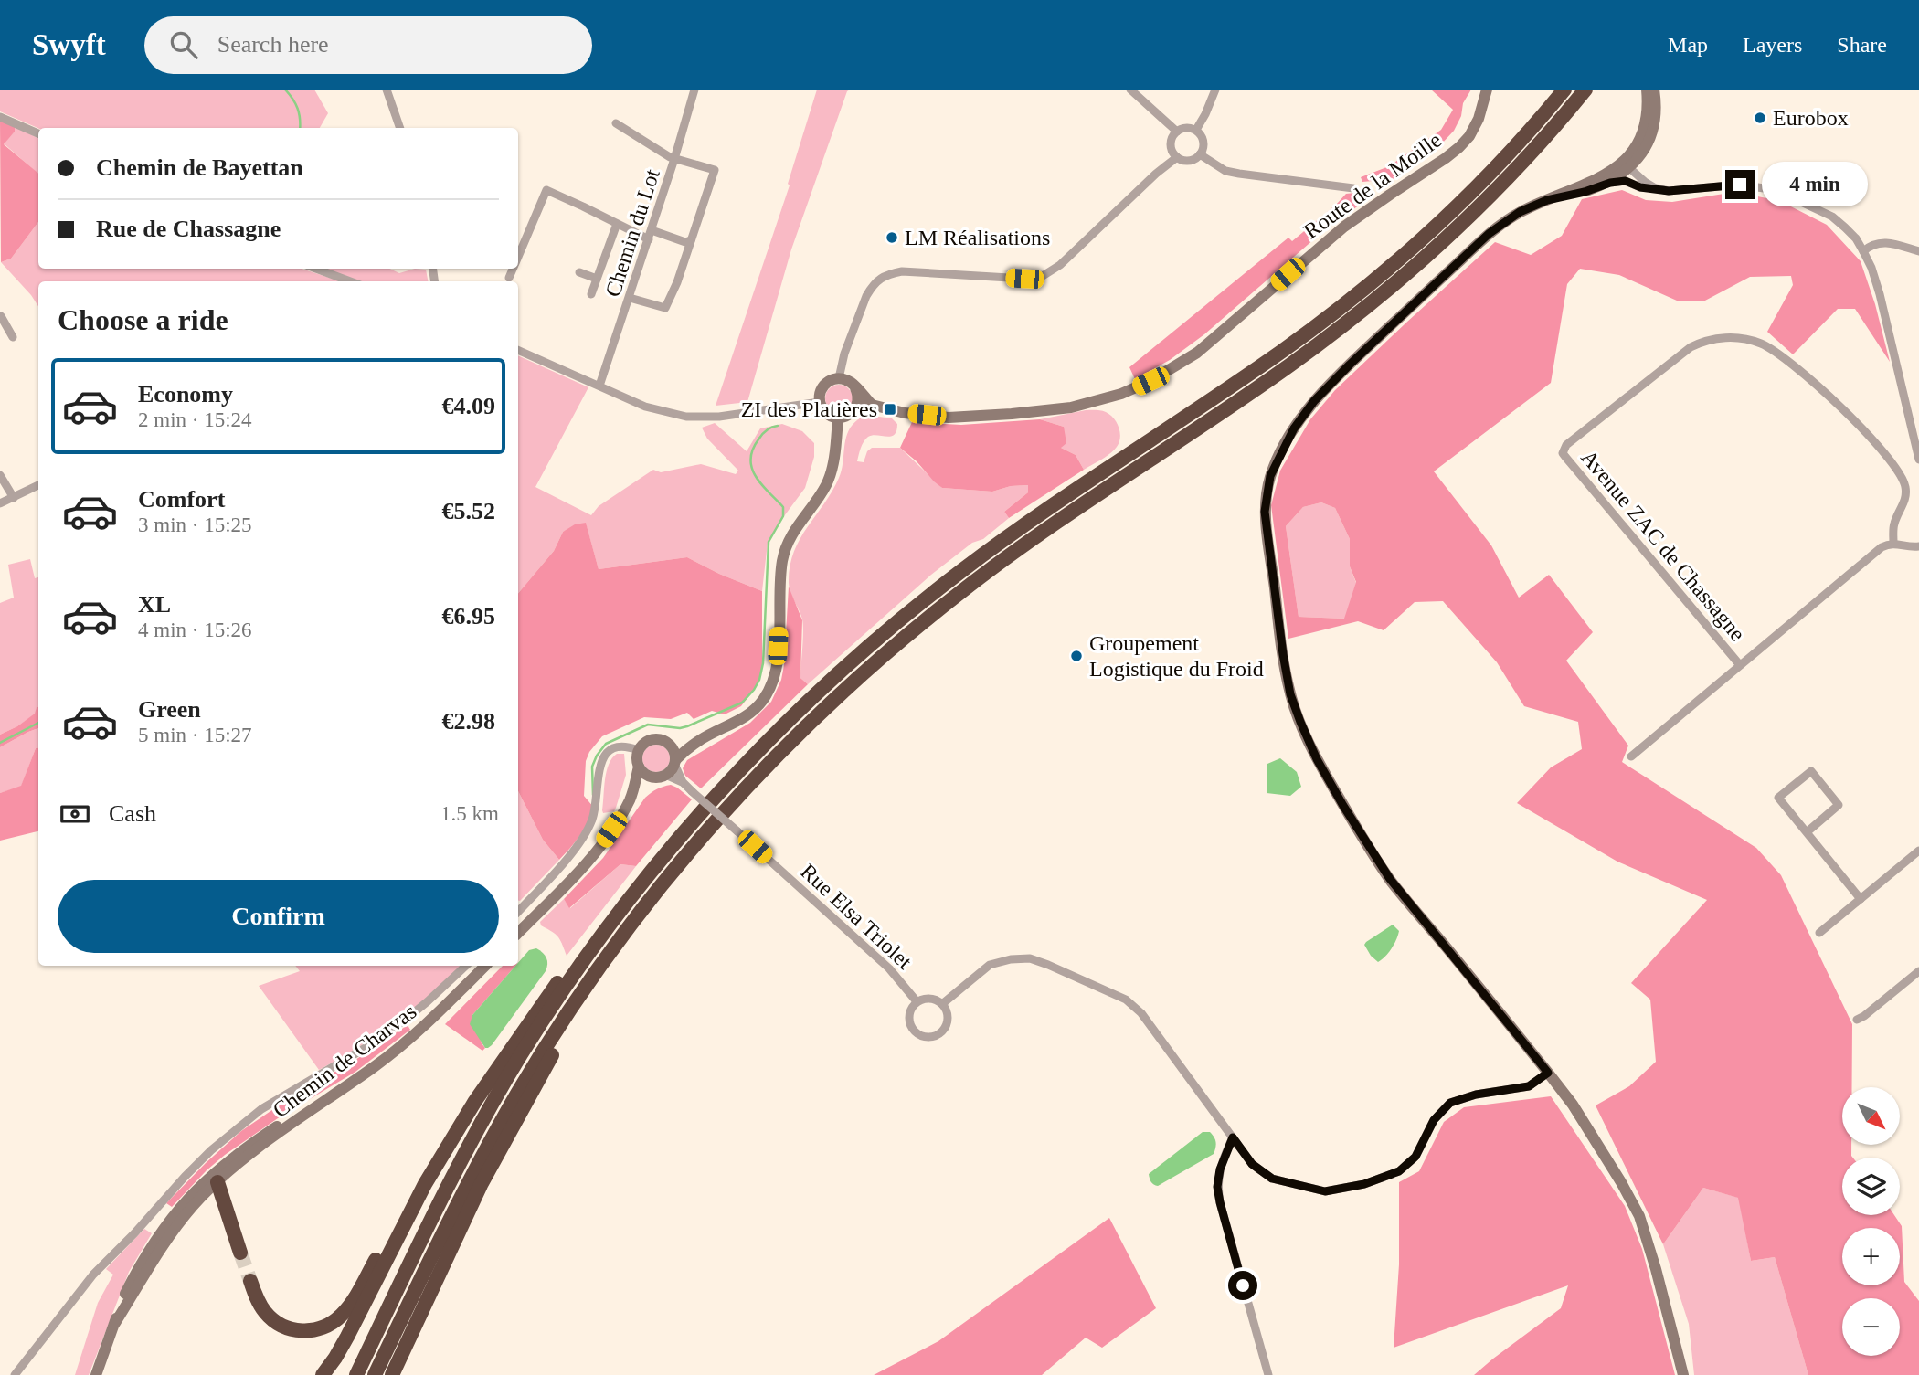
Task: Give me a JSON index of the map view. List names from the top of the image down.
{
  "streets": {
    "street": [
      "Route de la Moille",
      "Chemin du Lot",
      "Avenue ZAC de Chassagne",
      "Rue Elsa Triolet",
      "Chemin de Charvas"
    ]
  },
  "places": {
    "other": ["Eurobox", "LM Réalisations", "Groupement Logistique du Froid"],
    "transit": ["ZI des Platières"]
  },
  "north": "bottom right",
  "page": {
    "header": "Swyft",
    "search": "Search here",
    "nav": ["Map", "Layers", "Share"],
    "banner": ["Chemin de Bayettan", "Rue de Chassagne"],
    "bubble": "4 min",
    "heading": "Choose a ride",
    "list": [
      {
        "name": "Economy",
        "note": "2 min · 15:24",
        "value": "€4.09"
      },
      {
        "name": "Comfort",
        "note": "3 min · 15:25",
        "value": "€5.52"
      },
      {
        "name": "XL",
        "note": "4 min · 15:26",
        "value": "€6.95"
      },
      {
        "name": "Green",
        "note": "5 min · 15:27",
        "value": "€2.98"
      }
    ],
    "pay": ["Cash", "1.5 km"],
    "buttons": "Confirm",
    "map_buttons": ["+", "−"]
  }
}
